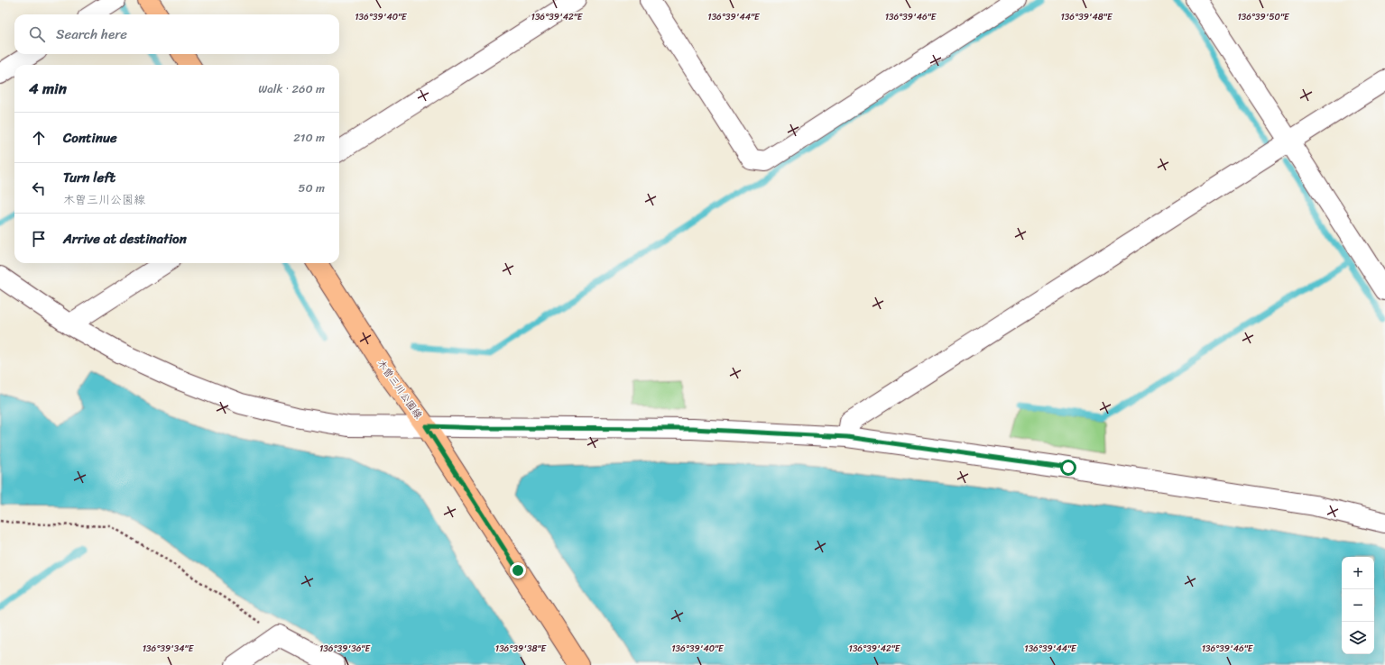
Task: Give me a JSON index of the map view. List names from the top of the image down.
{
  "streets": {
    "main road": ["木曽三川公園線"]
  },
  "page": {
    "search": "Search here",
    "heading": ["4 min", "Walk · 260 m"],
    "list": [
      ["Continue", "210 m"],
      ["Turn left", "木曽三川公園線", "50 m"],
      "Arrive at destination"
    ],
    "map_buttons": ["+", "−"]
  },
  "coordinates": [
    "136°39'40\"E",
    "136°39'42\"E",
    "136°39'44\"E",
    "136°39'46\"E",
    "136°39'50\"E",
    "136°39'48\"E",
    "136°39'34\"E",
    "136°39'36\"E",
    "136°39'38\"E"
  ]
}
